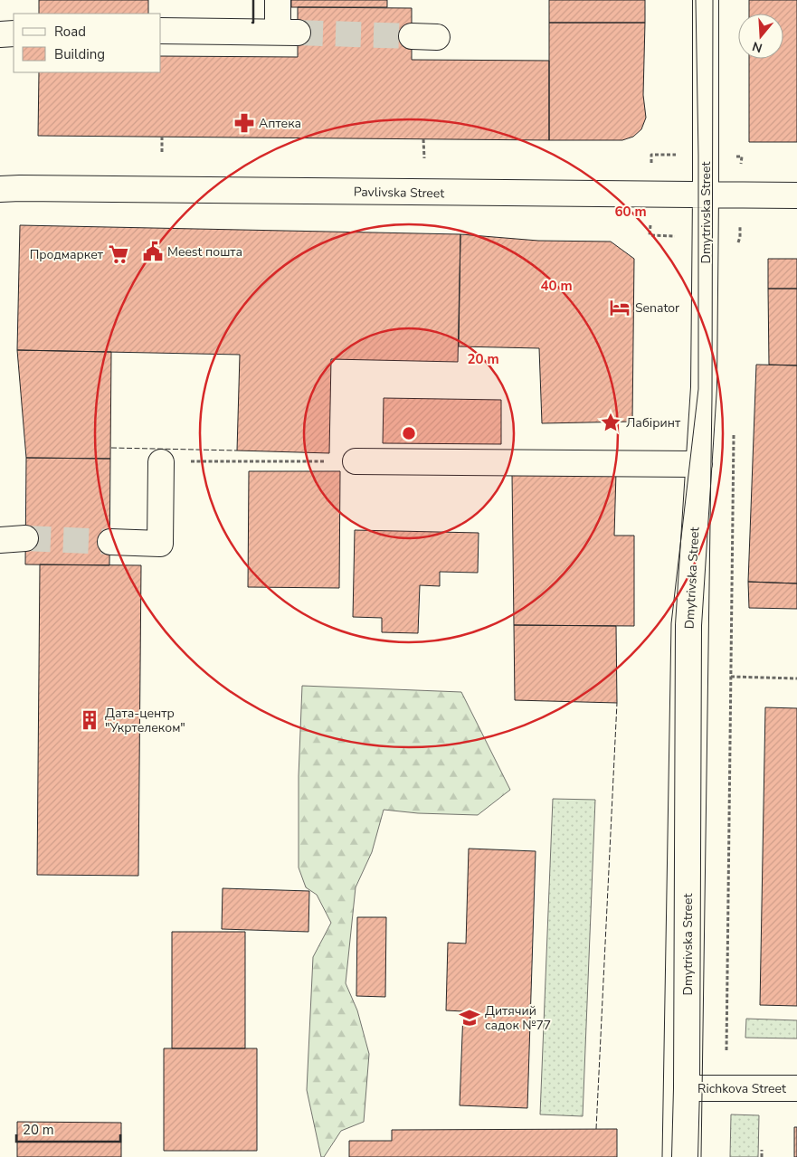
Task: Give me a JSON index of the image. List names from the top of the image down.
{
  "streets": {
    "street": ["Pavlivska Street", "Dmytrivska Street", "Richkova Street"]
  },
  "crossings": [
    ["Pavlivska Street", "Dmytrivska Street"],
    ["Dmytrivska Street", "Richkova Street"]
  ],
  "places": {
    "pharmacy": ["Аптека"],
    "public building": ["Meest пошта"],
    "supermarket": ["Продмаркет"],
    "hotel": ["Senator"],
    "place": ["Лабіринт"],
    "building": ["Дата-центр \"Укртелеком\""],
    "school or university": ["Дитячий садок №77"]
  },
  "legend": ["Road", "Building"],
  "scale_bar": "20 m",
  "north": "bottom",
  "rings": ["60 m", "40 m", "20 m"]
}
